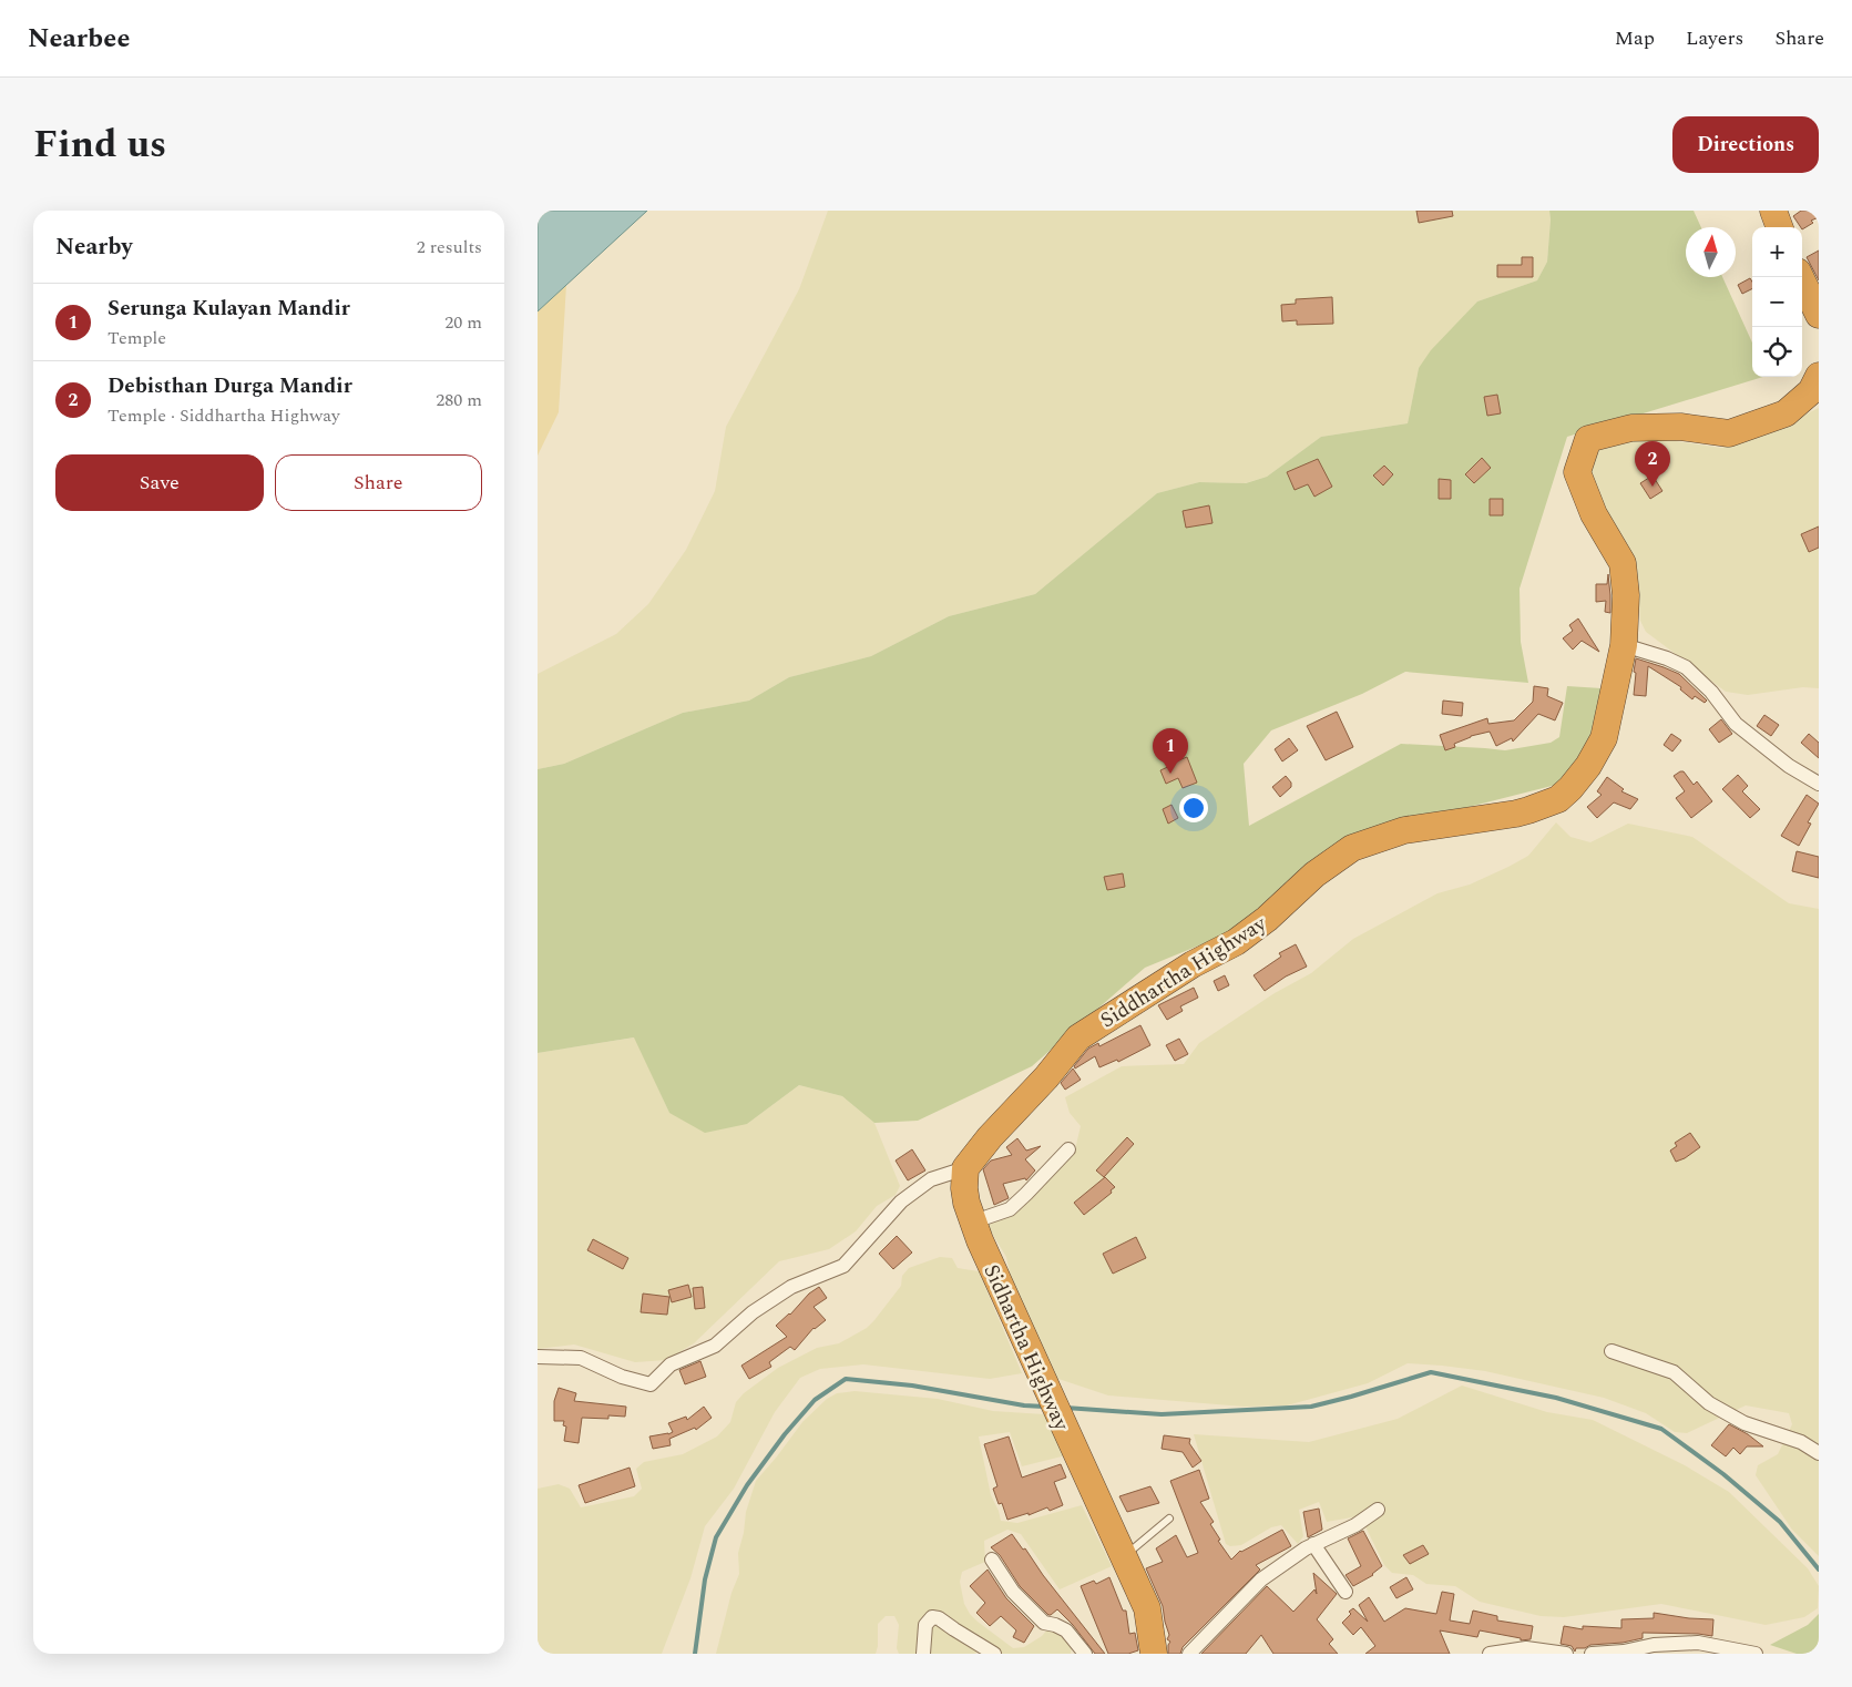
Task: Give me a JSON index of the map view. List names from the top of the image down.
{
  "streets": {
    "highway": ["Siddhartha Highway", "Sidhartha Highway"]
  },
  "north": "top",
  "page": {
    "header": "Nearbee",
    "nav": ["Map", "Layers", "Share"],
    "title": "Find us",
    "buttons": [
      "Directions",
      ["Save", "Share"]
    ],
    "heading": ["Nearby", "2 results"],
    "map_buttons": ["+", "−"],
    "list": [
      {
        "mark": "1",
        "name": "Serunga Kulayan Mandir",
        "note": "Temple",
        "value": "20 m"
      },
      {
        "mark": "2",
        "name": "Debisthan Durga Mandir",
        "note": "Temple · Siddhartha Highway",
        "value": "280 m"
      }
    ],
    "pins": ["2", "1"]
  }
}
